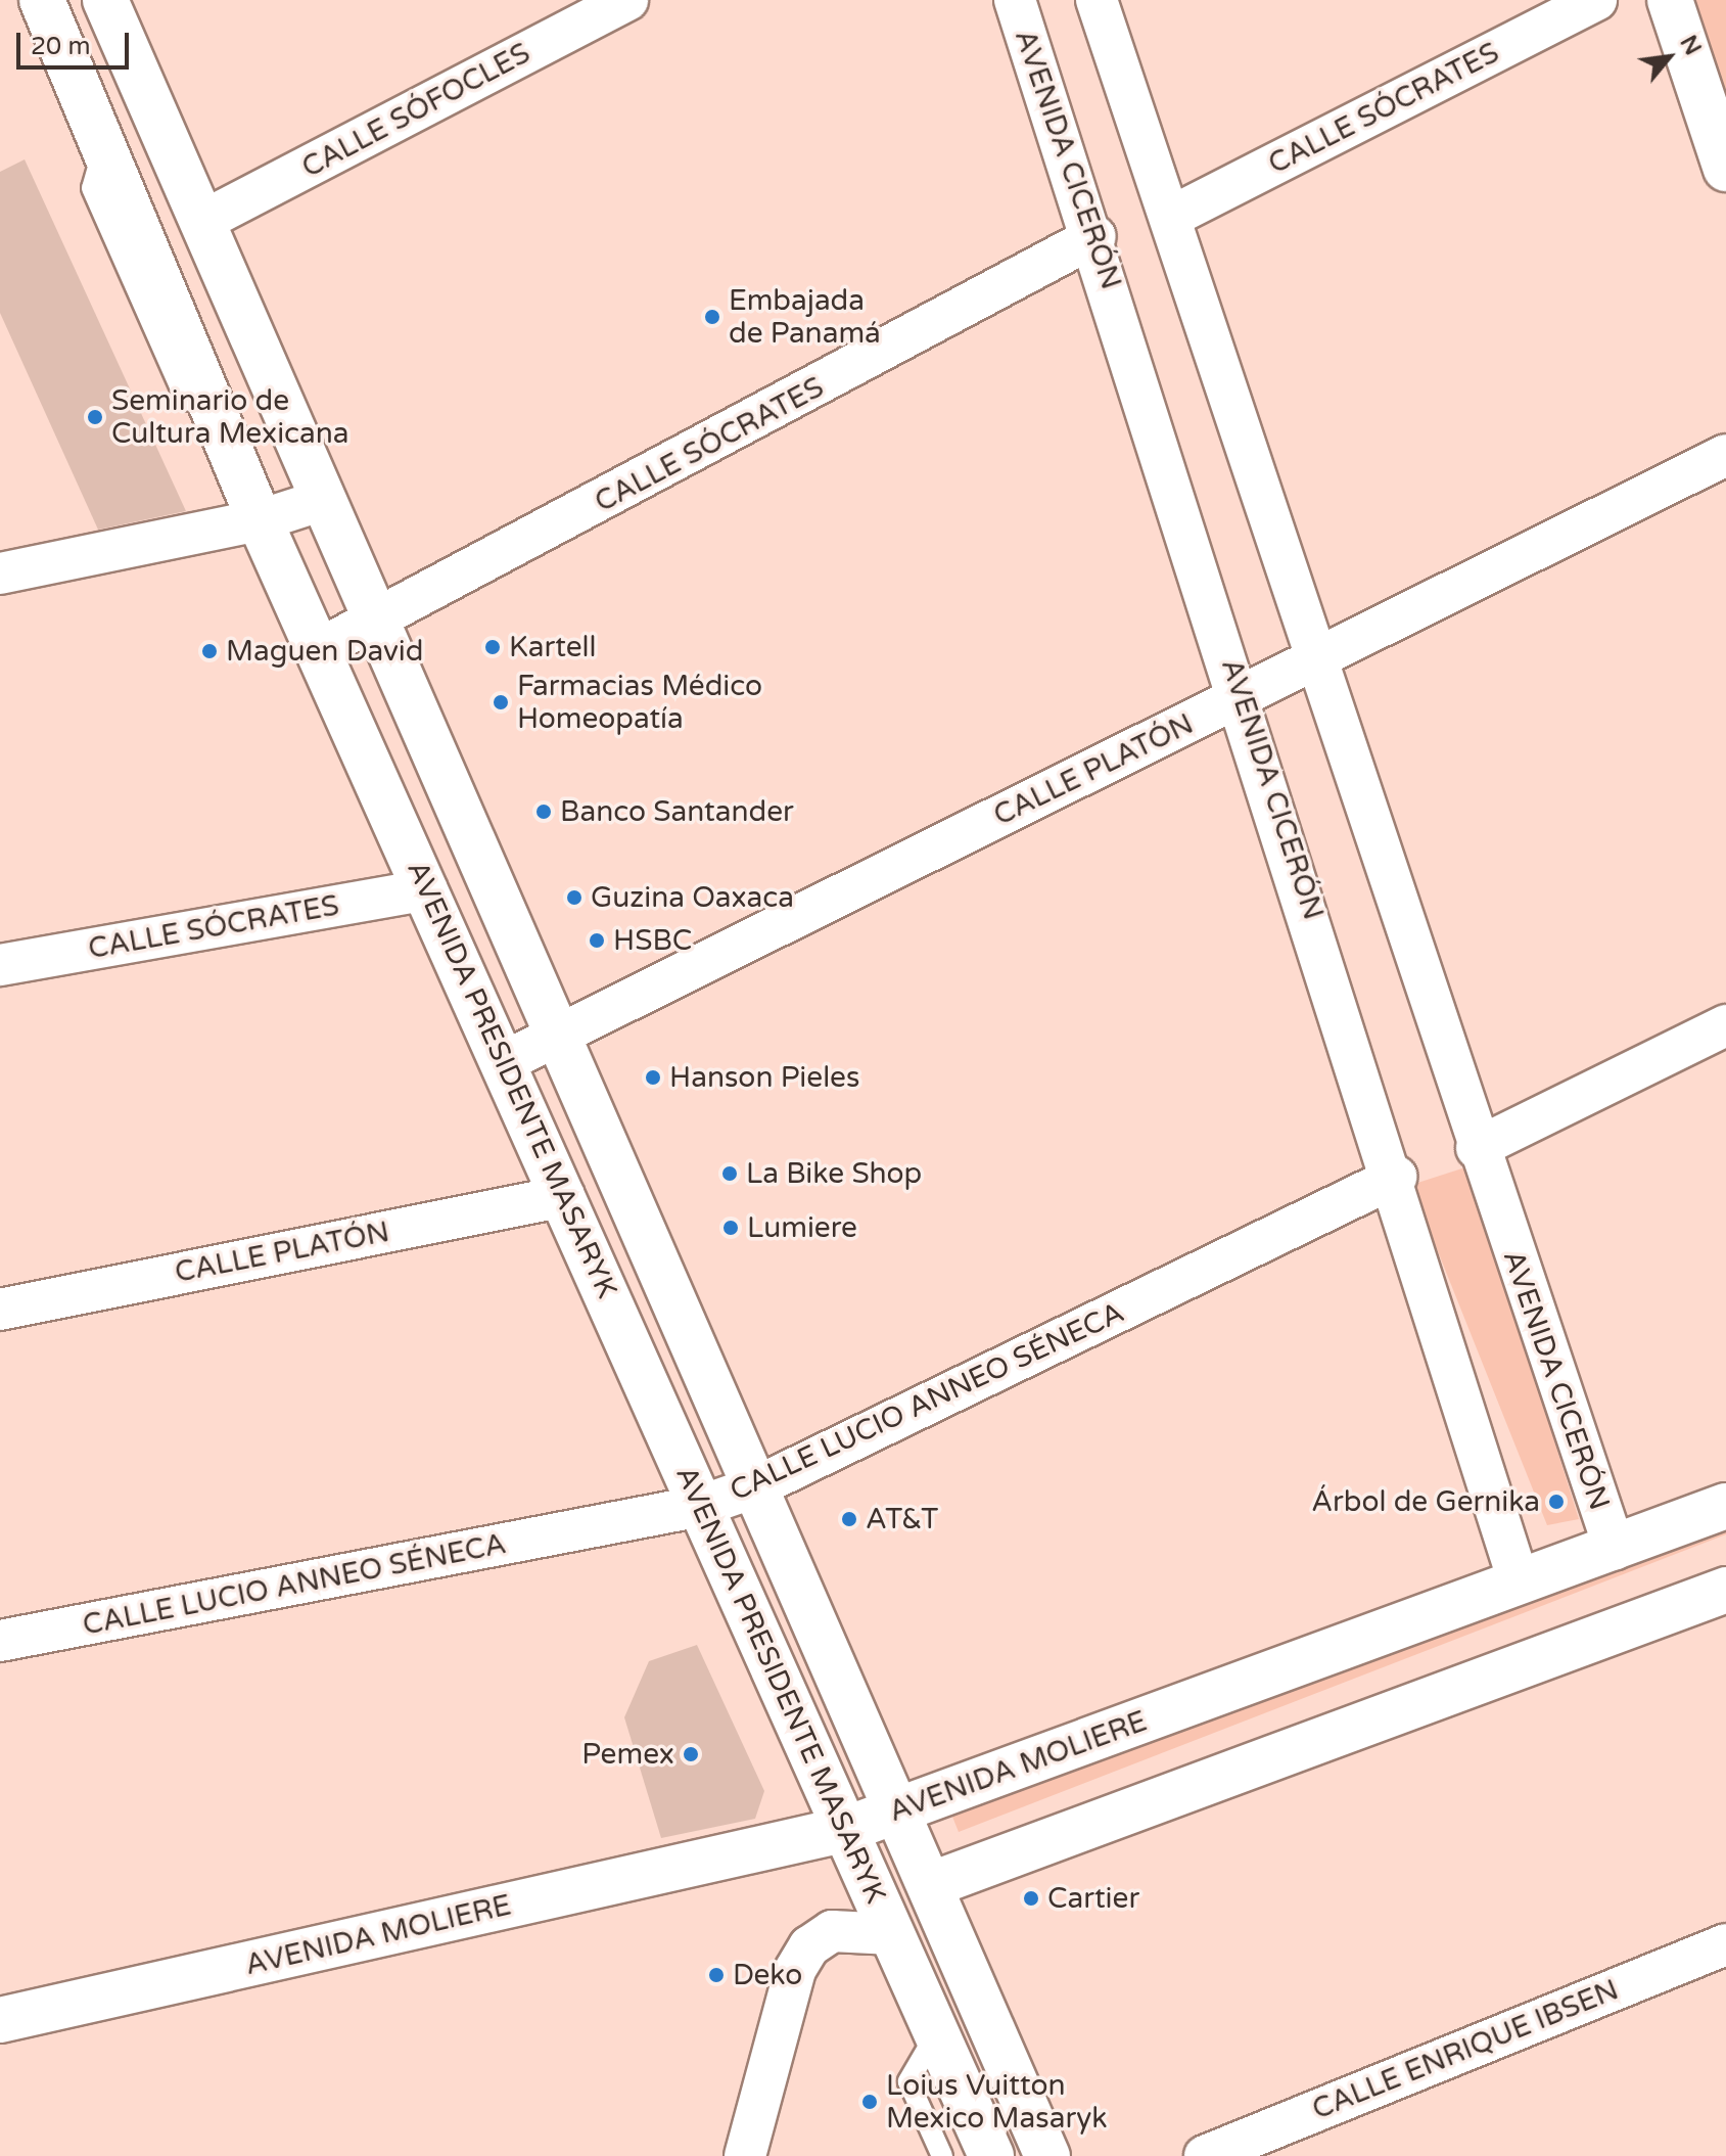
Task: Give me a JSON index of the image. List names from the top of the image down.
{
  "streets": {
    "street": [
      "CALLE SÓCRATES",
      "CALLE SÓFOCLES",
      "AVENIDA CICERÓN",
      "CALLE PLATÓN",
      "AVENIDA PRESIDENTE MASARYK",
      "CALLE LUCIO ANNEO SÉNECA",
      "AVENIDA MOLIERE",
      "CALLE ENRIQUE IBSEN"
    ]
  },
  "crossings": [
    ["CALLE SÓCRATES", "AVENIDA CICERÓN"],
    ["CALLE SÓCRATES", "AVENIDA PRESIDENTE MASARYK"],
    ["CALLE SÓFOCLES", "AVENIDA PRESIDENTE MASARYK"],
    ["AVENIDA CICERÓN", "CALLE PLATÓN"],
    ["AVENIDA CICERÓN", "CALLE LUCIO ANNEO SÉNECA"],
    ["AVENIDA CICERÓN", "AVENIDA MOLIERE"],
    ["CALLE PLATÓN", "AVENIDA PRESIDENTE MASARYK"],
    ["AVENIDA PRESIDENTE MASARYK", "CALLE LUCIO ANNEO SÉNECA"],
    ["AVENIDA PRESIDENTE MASARYK", "AVENIDA MOLIERE"]
  ],
  "places": [
    "Embajada de Panamá",
    "Seminario de Cultura Mexicana",
    "Kartell",
    "Maguen David",
    "Farmacias Médico Homeopatía",
    "Banco Santander",
    "Guzina Oaxaca",
    "HSBC",
    "Hanson Pieles",
    "La Bike Shop",
    "Lumiere",
    "Árbol de Gernika",
    "AT&T",
    "Pemex",
    "Cartier",
    "Deko",
    "Loius Vuitton Mexico Masaryk"
  ],
  "scale_bar": "20 m",
  "north": "top right"
}
